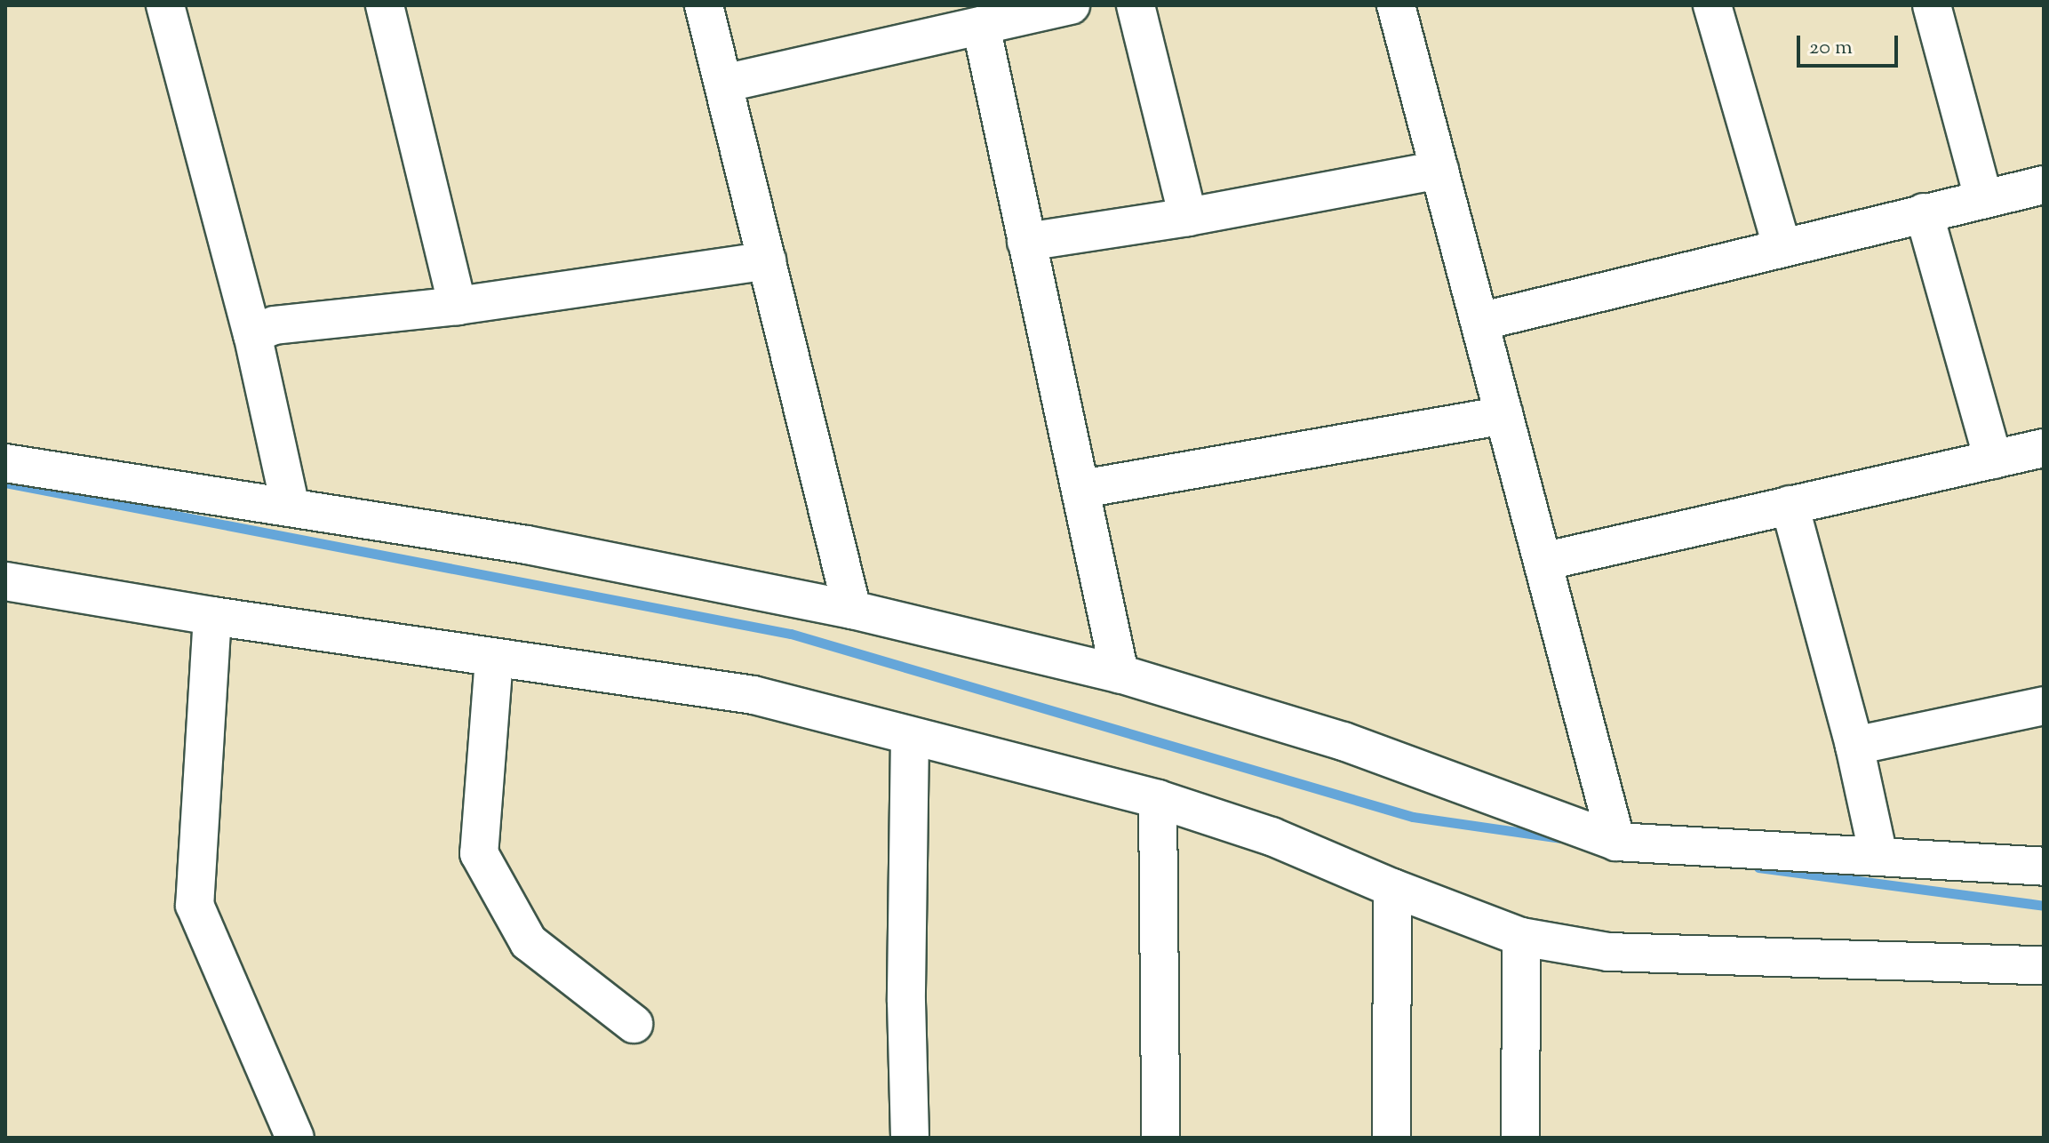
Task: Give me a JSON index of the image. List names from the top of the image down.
{
  "scale_bar": "20 m"
}
